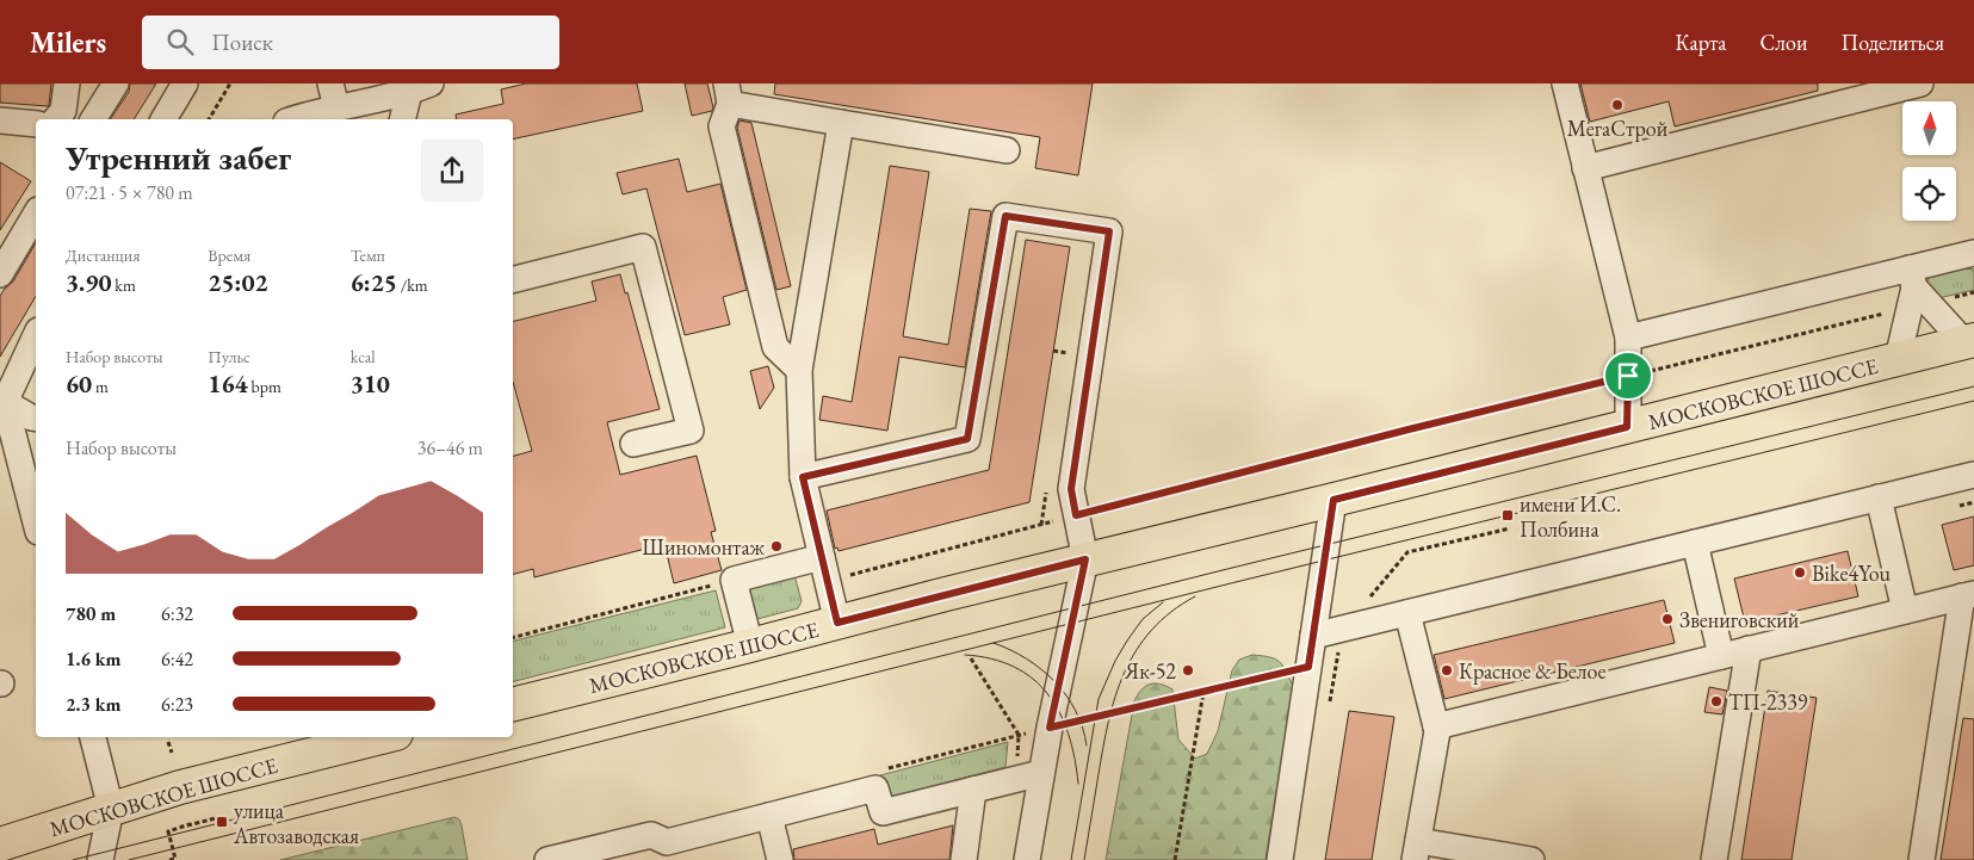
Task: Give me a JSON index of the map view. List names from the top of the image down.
{
  "streets": {
    "main road": ["МОСКОВСКОЕ ШОССЕ"]
  },
  "places": {
    "other": [
      "МегаСтрой",
      "Шиномонтаж",
      "Bike4You",
      "Звениговский",
      "Як-52",
      "Красное & Белое",
      "ТП-2339"
    ],
    "transit": ["имени И.С. Полбина", "улица Автозаводская"]
  },
  "north": "top",
  "page": {
    "header": "Milers",
    "search": "Поиск",
    "nav": ["Карта", "Слои", "Поделиться"],
    "heading": ["Утренний забег", "07:21 · 5 × 780 m"],
    "stats": [
      ["Дистанция", "3.90 km"],
      ["Время", "25:02"],
      ["Темп", "6:25 /km"],
      ["Набор высоты", "60 m"],
      ["Пульс", "164 bpm"],
      ["kcal", "310"]
    ],
    "chart": ["Набор высоты", "36–46 m"],
    "list": [
      {
        "name": "780 m",
        "note": "6:32"
      },
      {
        "name": "1.6 km",
        "note": "6:42"
      },
      {
        "name": "2.3 km",
        "note": "6:23"
      }
    ]
  }
}
